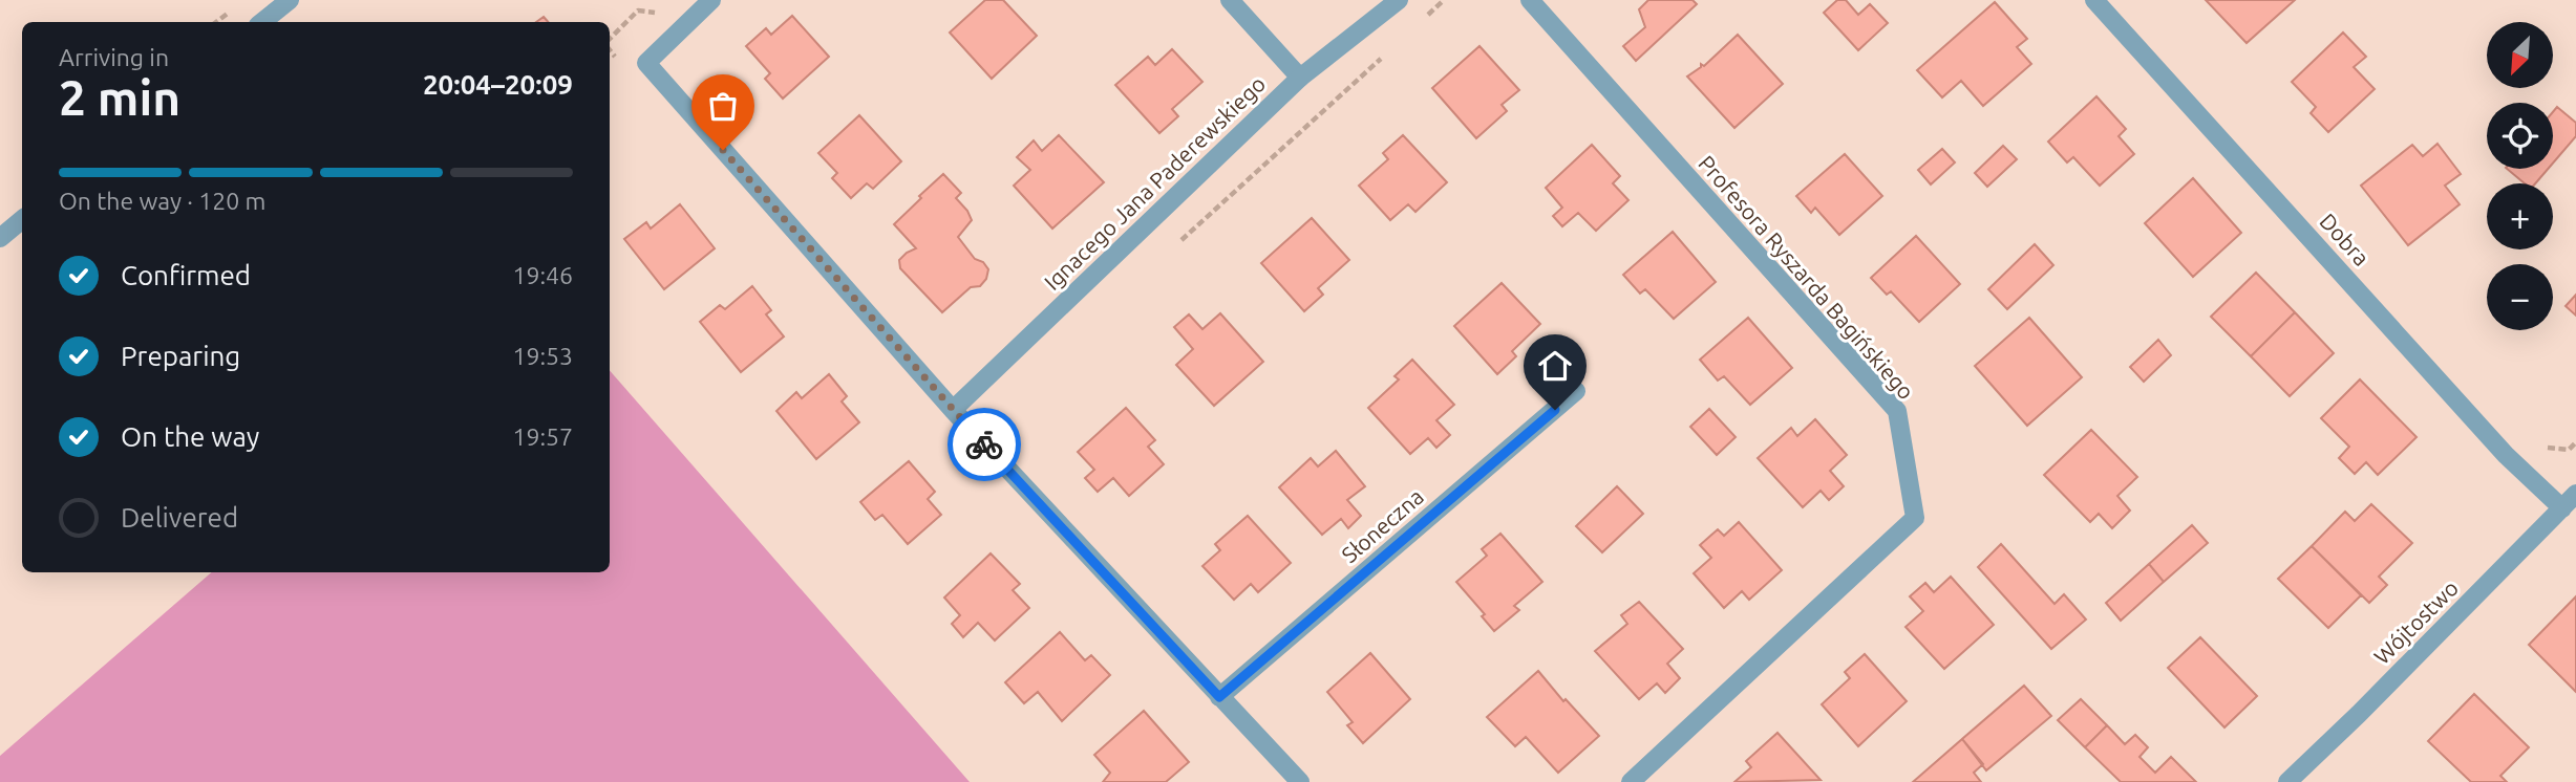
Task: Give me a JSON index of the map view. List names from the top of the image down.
{
  "streets": {
    "street": [
      "Ignacego Jana Paderewskiego",
      "Dobra",
      "Profesora Ryszarda Bagińskiego",
      "Słoneczna",
      "Wójtostwo"
    ]
  },
  "crossings": [
    ["Dobra", "Wójtostwo"]
  ],
  "north": "bottom left",
  "page": {
    "map_buttons": ["+", "−"],
    "heading": ["2 min", "Arriving in", "20:04–20:09"],
    "bar": "On the way · 120 m",
    "list": [
      ["Confirmed", "19:46"],
      ["Preparing", "19:53"],
      ["On the way", "19:57"],
      "Delivered"
    ]
  }
}
